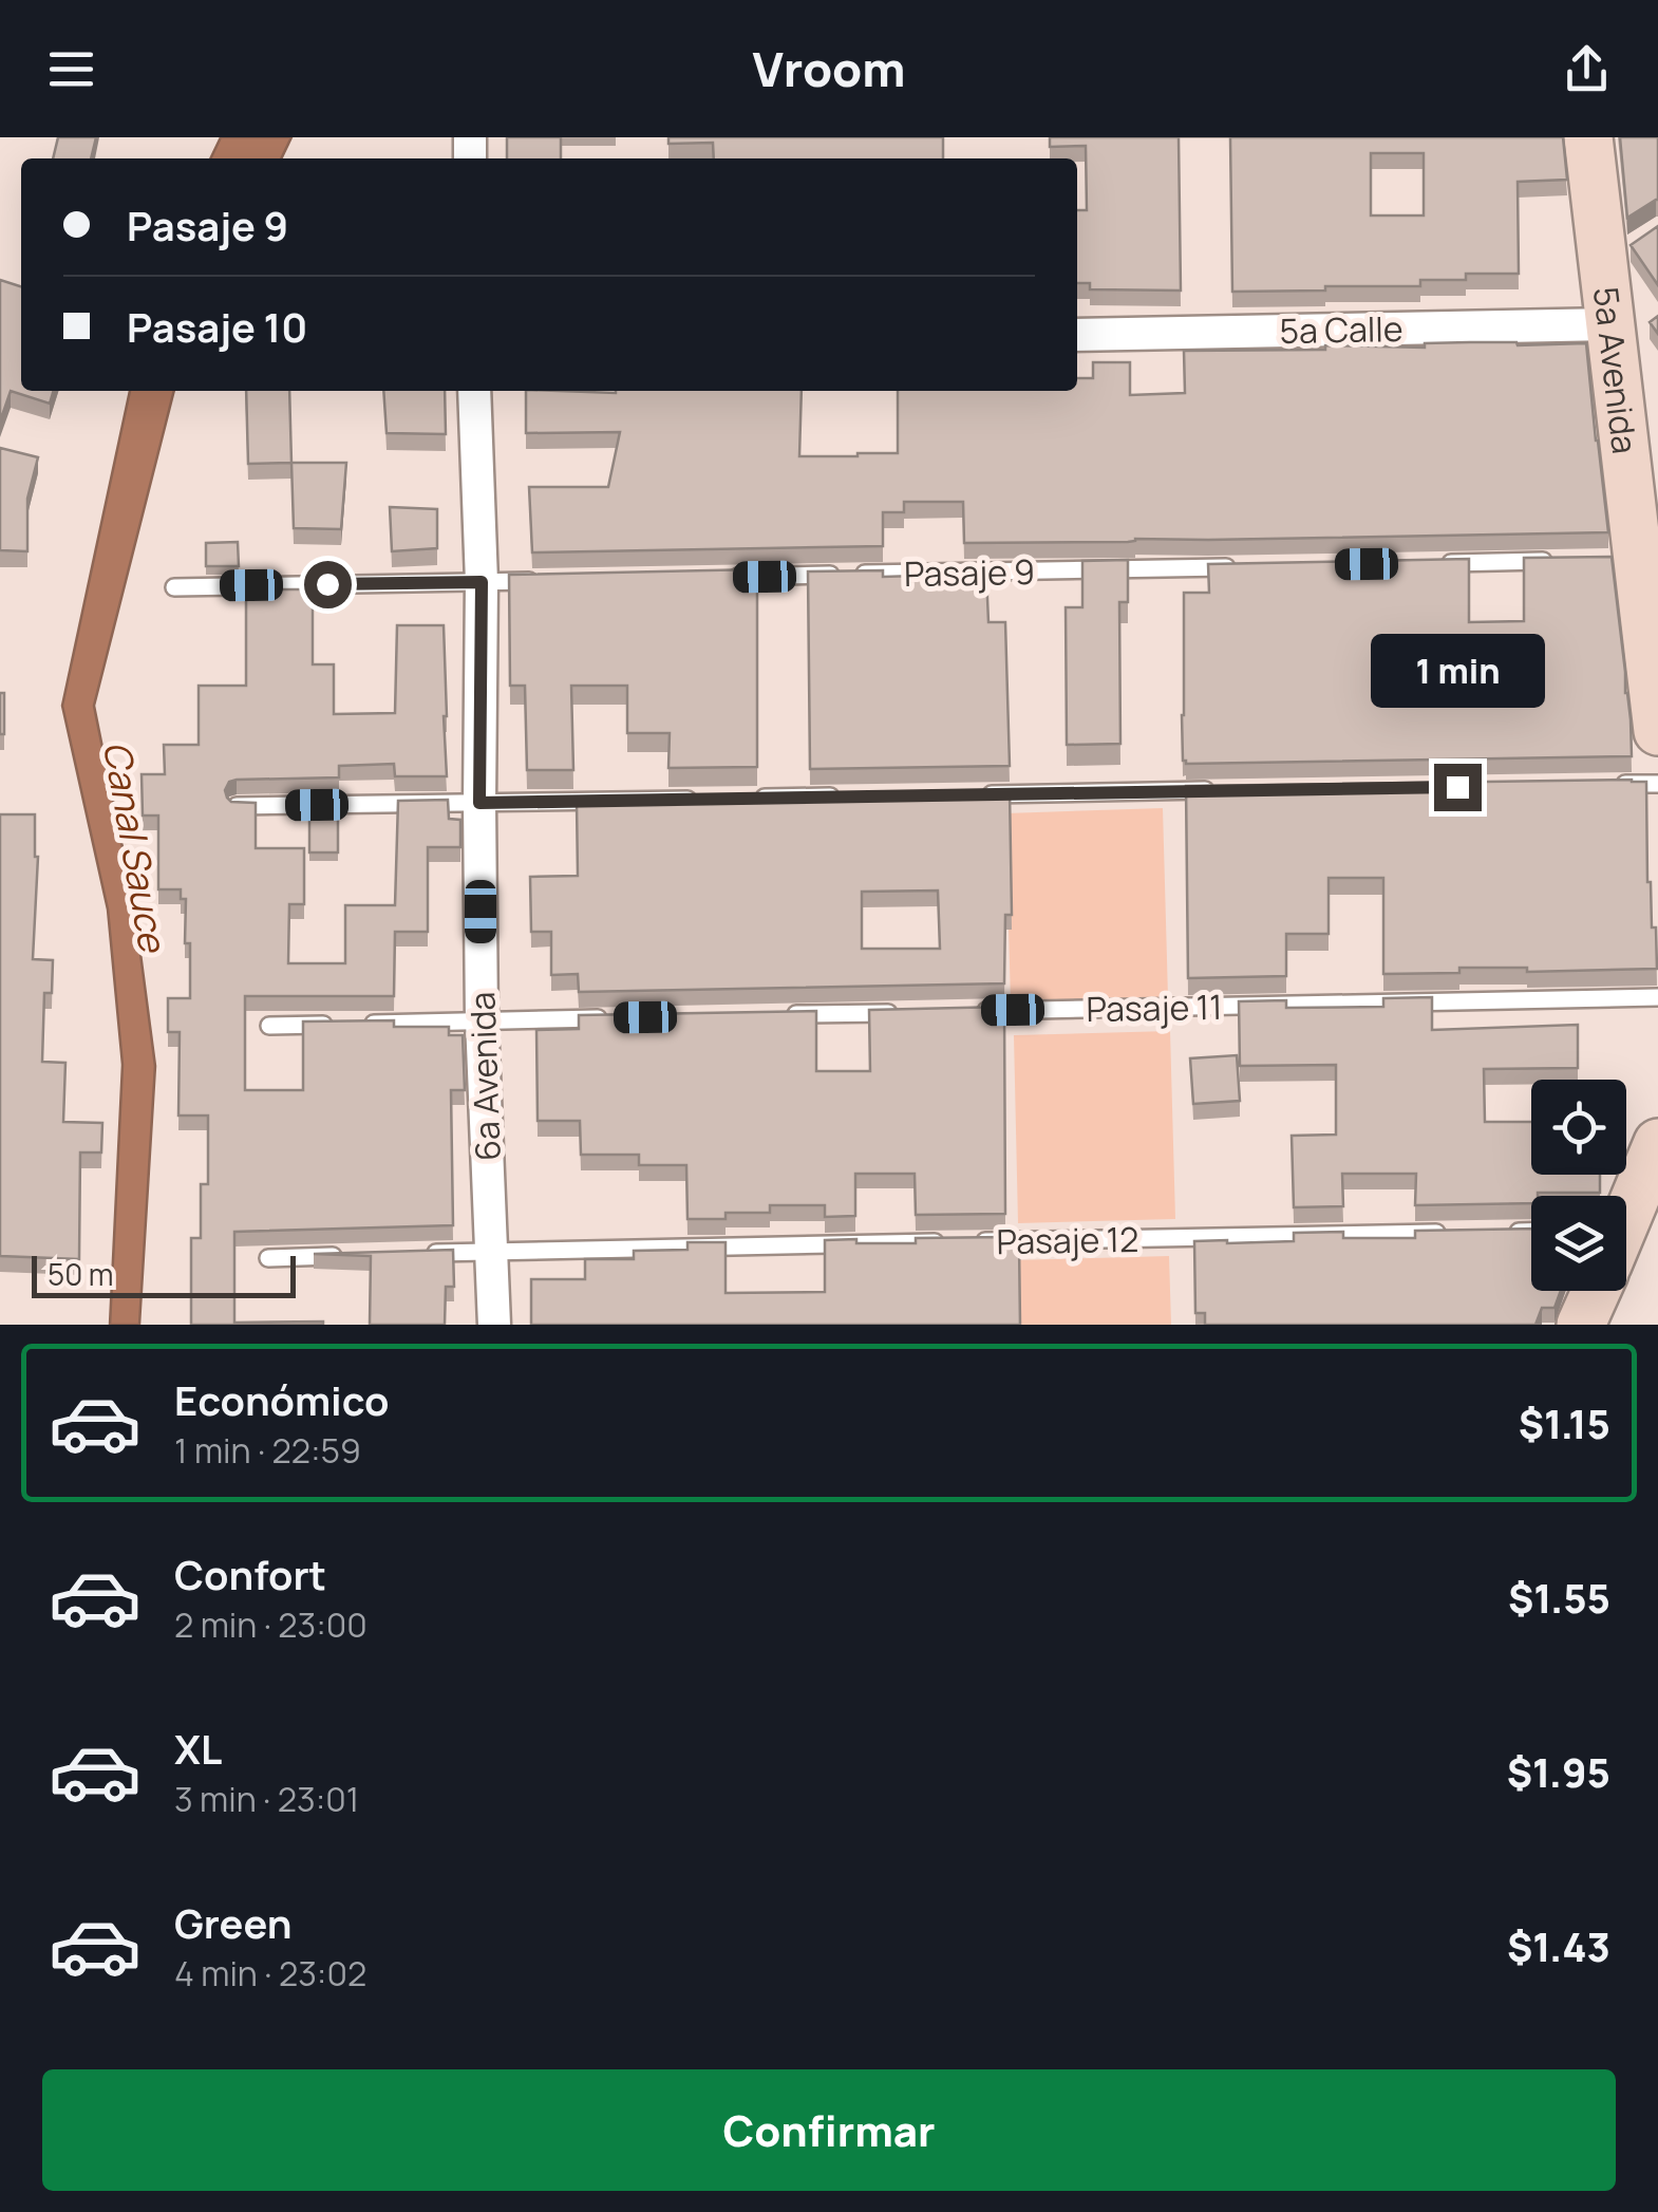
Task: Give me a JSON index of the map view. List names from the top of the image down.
{
  "streets": {
    "street": ["5a Calle", "5a Avenida", "6a Avenida"],
    "lane": ["Pasaje 9", "Pasaje 11", "Pasaje 12"]
  },
  "crossings": [
    ["5a Calle", "5a Avenida"],
    ["6a Avenida", "Pasaje 12"]
  ],
  "water": ["Canal Sauce"],
  "scale_bar": "50 m",
  "page": {
    "header": "Vroom",
    "banner": ["Pasaje 9", "Pasaje 10"],
    "bubble": "1 min",
    "scale": "50 m",
    "list": [
      {
        "name": "Económico",
        "note": "1 min · 22:59",
        "value": "$1.15"
      },
      {
        "name": "Confort",
        "note": "2 min · 23:00",
        "value": "$1.55"
      },
      {
        "name": "XL",
        "note": "3 min · 23:01",
        "value": "$1.95"
      },
      {
        "name": "Green",
        "note": "4 min · 23:02",
        "value": "$1.43"
      }
    ],
    "buttons": "Confirmar"
  }
}
